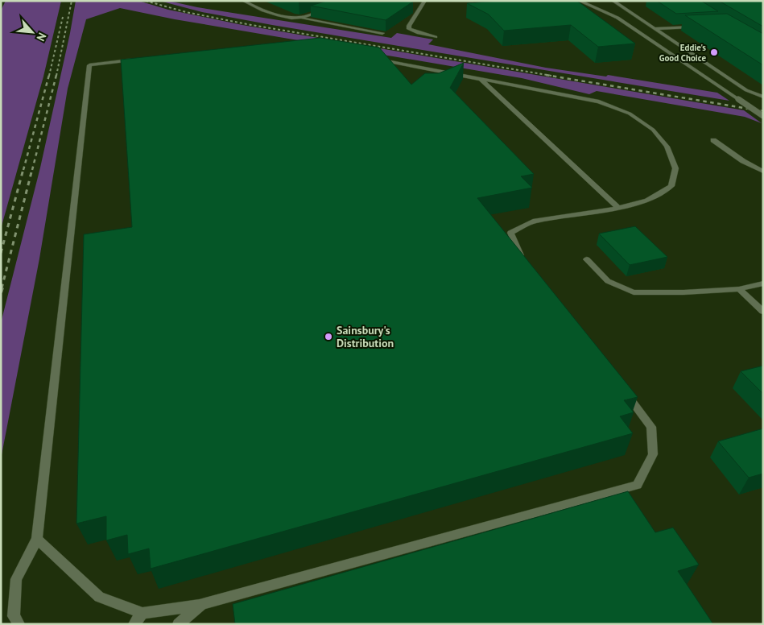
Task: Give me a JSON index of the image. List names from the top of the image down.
{
  "places": ["Eddie's Good Choice", "Sainsbury's Distribution"],
  "north": "bottom right"
}
